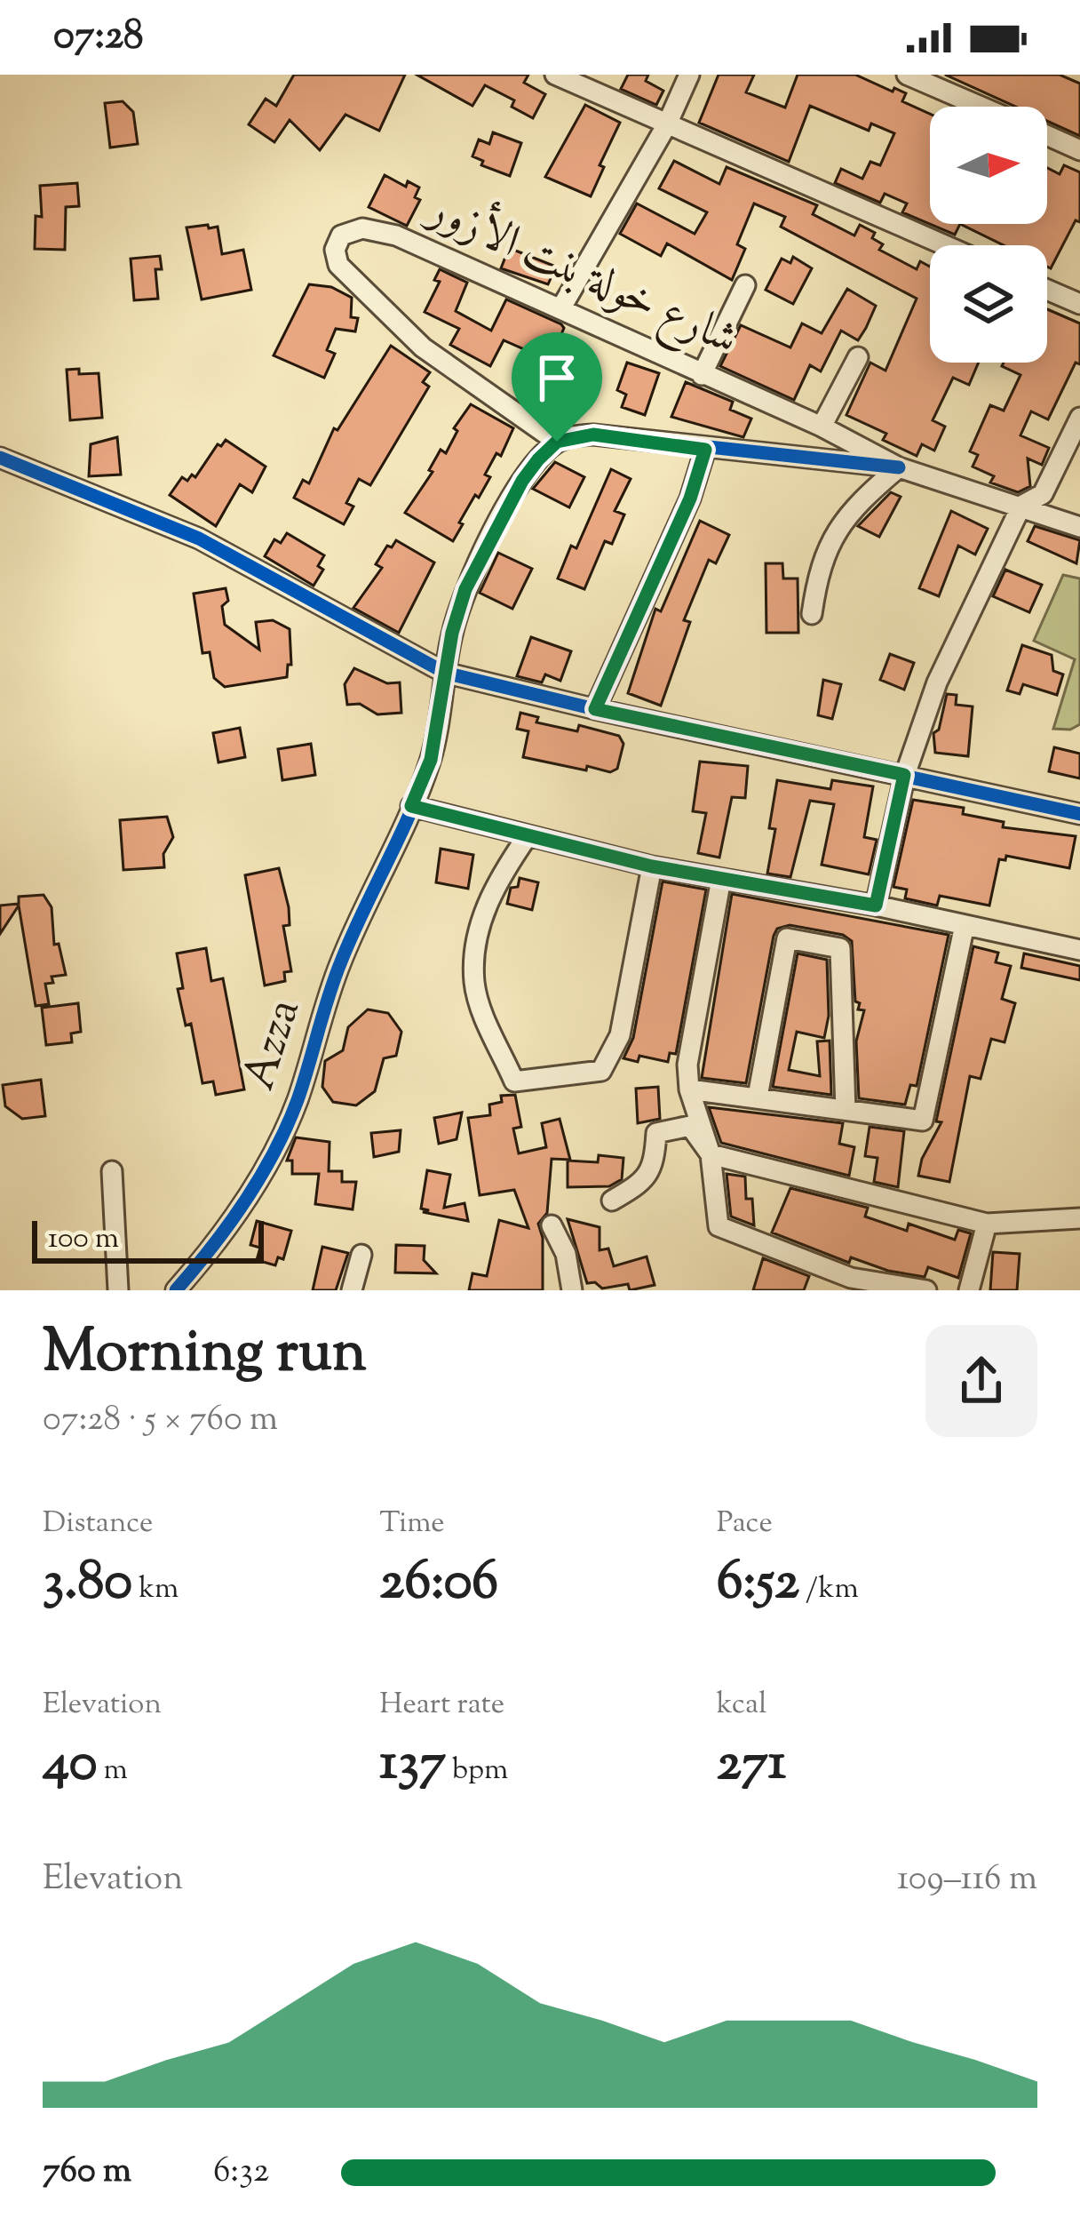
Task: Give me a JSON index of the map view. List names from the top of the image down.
{
  "streets": {
    "street": ["شارع خولة بنت الأزور", "Azza"]
  },
  "crossings": [
    ["شارع خولة بنت الأزور", "Azza"]
  ],
  "scale_bar": "100 m",
  "north": "right",
  "page": {
    "status": "07:28",
    "scale": "100 m",
    "heading": ["Morning run", "07:28 · 5 × 760 m"],
    "stats": [
      ["Distance", "3.80 km"],
      ["Time", "26:06"],
      ["Pace", "6:52 /km"],
      ["Elevation", "40 m"],
      ["Heart rate", "137 bpm"],
      ["kcal", "271"]
    ],
    "chart": ["Elevation", "109–116 m"],
    "list": [
      {
        "name": "760 m",
        "note": "6:32"
      }
    ]
  }
}
